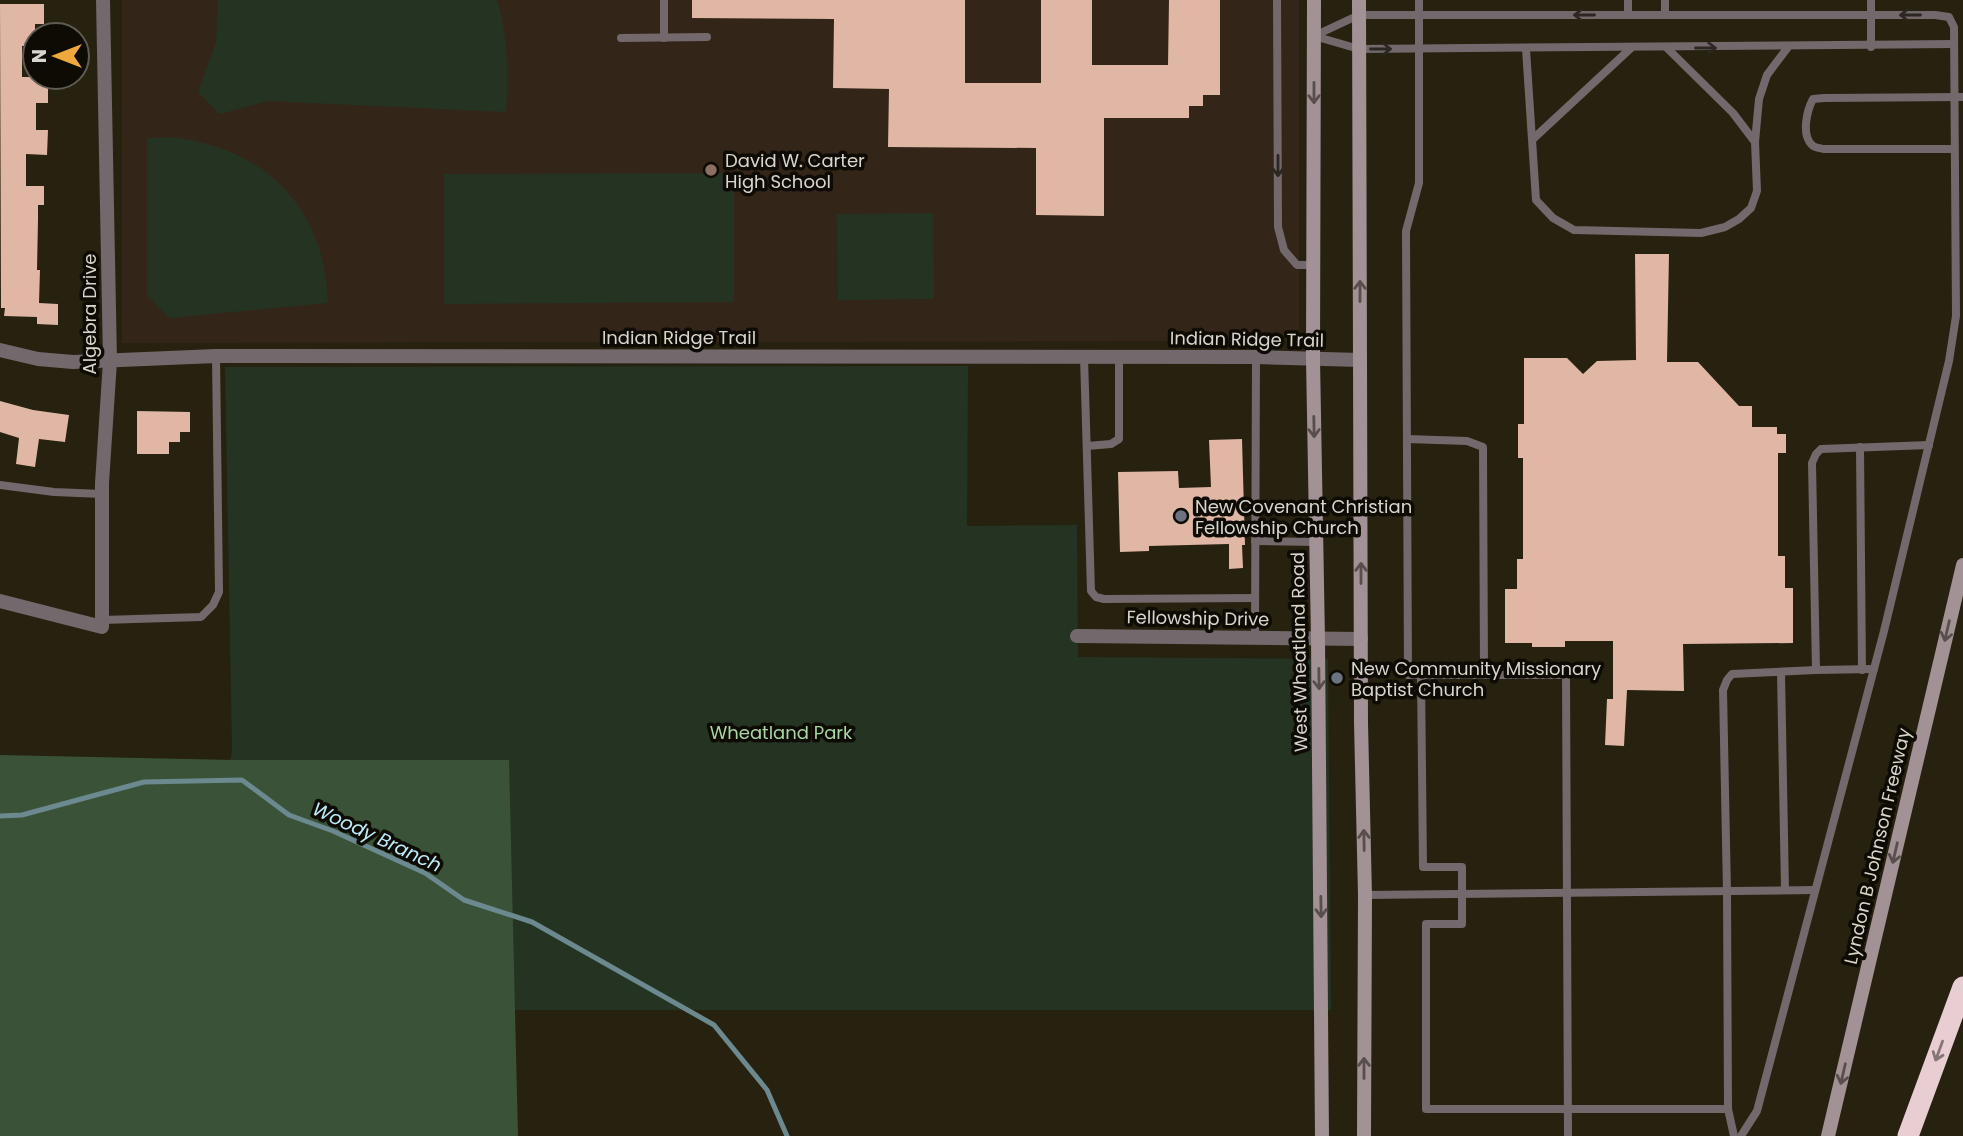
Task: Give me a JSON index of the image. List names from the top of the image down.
{
  "streets": {
    "main road": ["West Wheatland Road", "Lyndon B Johnson Freeway"],
    "street": ["Algebra Drive", "Indian Ridge Trail", "Fellowship Drive"]
  },
  "crossings": [
    ["Algebra Drive", "Indian Ridge Trail"],
    ["Indian Ridge Trail", "West Wheatland Road"],
    ["Fellowship Drive", "West Wheatland Road"]
  ],
  "one_way": ["Lyndon B Johnson Freeway"],
  "water": ["Woody Branch"],
  "parks": ["Wheatland Park"],
  "places": ["David W. Carter High School", "New Covenant Christian Fellowship Church", "New Community Missionary Baptist Church"],
  "north": "left"
}
